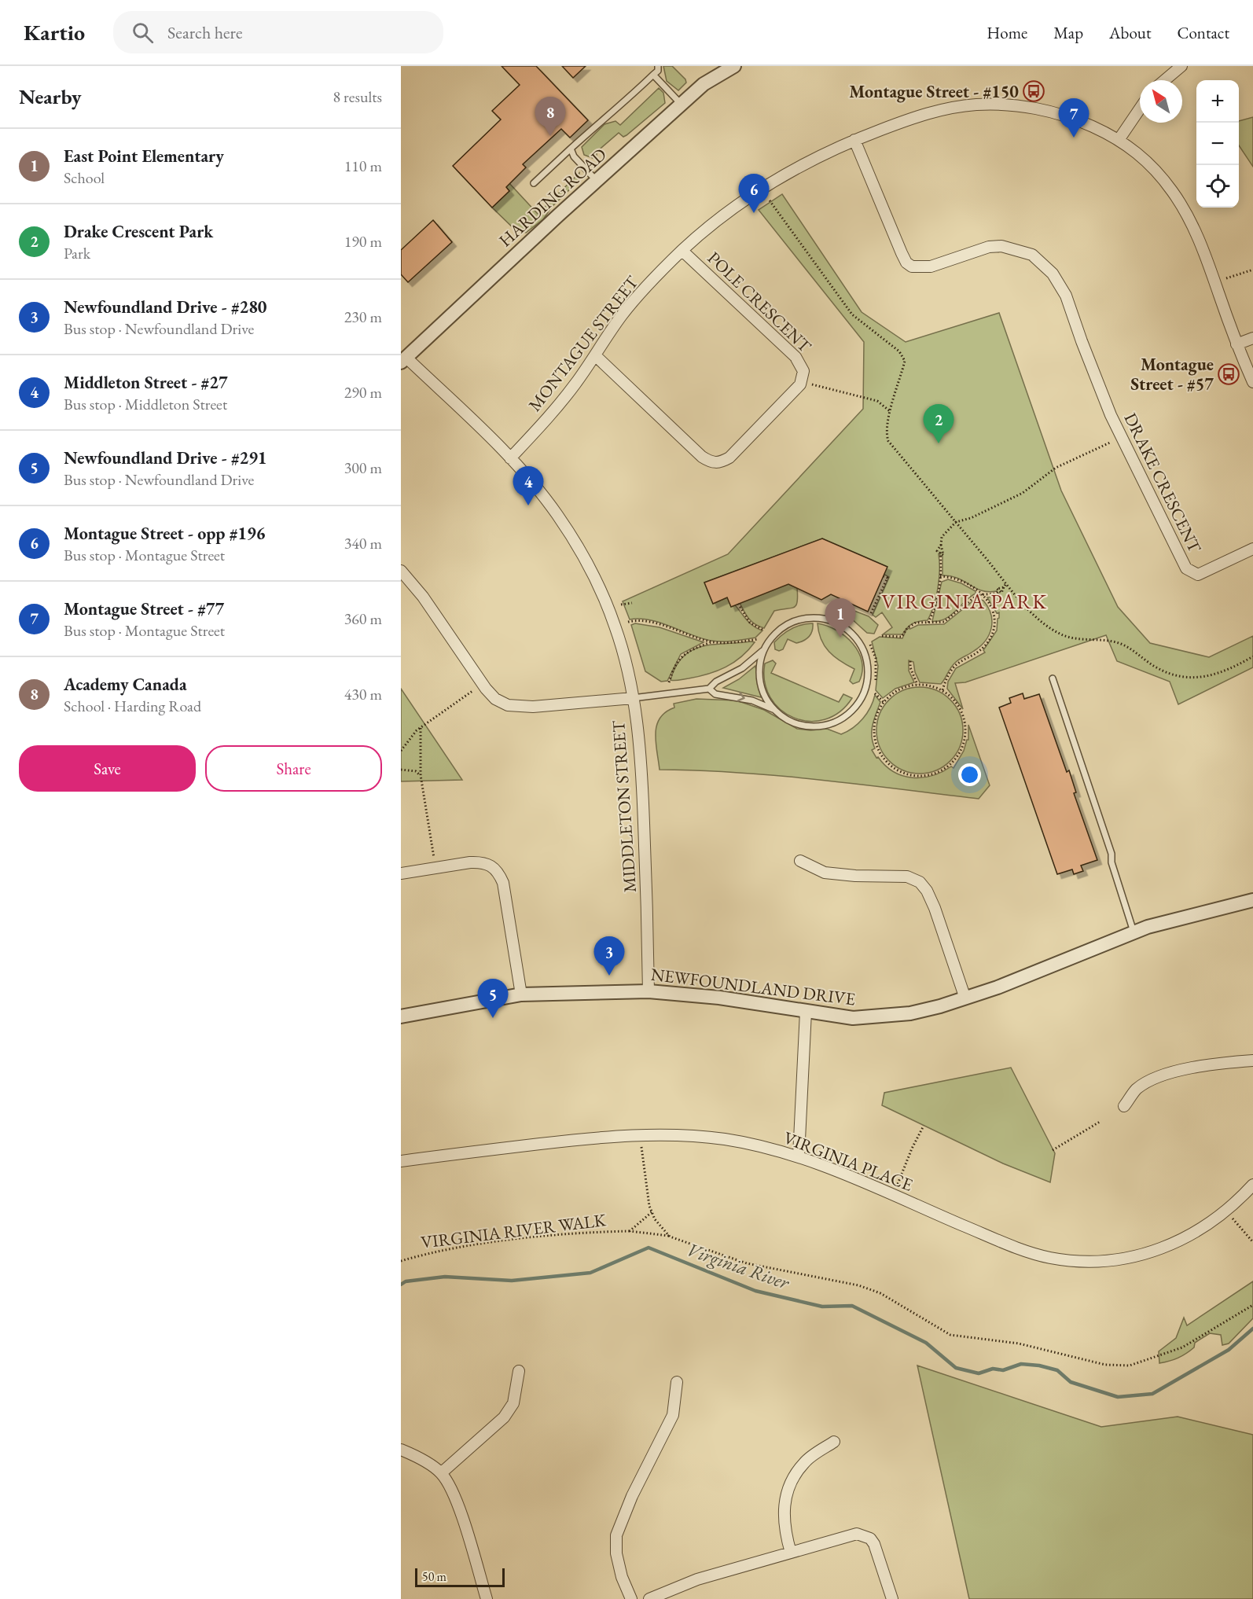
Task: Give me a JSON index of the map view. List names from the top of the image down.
{
  "streets": {
    "street": [
      "HARDING ROAD",
      "POLE CRESCENT",
      "MONTAGUE STREET",
      "DRAKE CRESCENT",
      "MIDDLETON STREET",
      "NEWFOUNDLAND DRIVE",
      "VIRGINIA PLACE"
    ],
    "path": ["VIRGINIA RIVER WALK"]
  },
  "crossings": [
    ["HARDING ROAD", "MIDDLETON STREET"],
    ["POLE CRESCENT", "MONTAGUE STREET"],
    ["MONTAGUE STREET", "DRAKE CRESCENT"],
    ["MONTAGUE STREET", "MIDDLETON STREET"],
    ["MIDDLETON STREET", "NEWFOUNDLAND DRIVE"]
  ],
  "districts": ["VIRGINIA PARK"],
  "water": ["Virginia River"],
  "places": {
    "bus stop": ["Montague Street - #150", "Montague Street - #57"]
  },
  "scale_bar": "50 m",
  "north": "top left",
  "page": {
    "header": "Kartio",
    "search": "Search here",
    "nav": [
      "Home",
      "Map",
      "About",
      "Contact"
    ],
    "heading": ["Nearby", "8 results"],
    "map_buttons": ["+", "−"],
    "pins": [
      "8",
      "7",
      "6",
      "2",
      "4",
      "1",
      "3",
      "5"
    ],
    "list": [
      {
        "mark": "1",
        "name": "East Point Elementary",
        "note": "School",
        "value": "110 m"
      },
      {
        "mark": "2",
        "name": "Drake Crescent Park",
        "note": "Park",
        "value": "190 m"
      },
      {
        "mark": "3",
        "name": "Newfoundland Drive - #280",
        "note": "Bus stop · Newfoundland Drive",
        "value": "230 m"
      },
      {
        "mark": "4",
        "name": "Middleton Street - #27",
        "note": "Bus stop · Middleton Street",
        "value": "290 m"
      },
      {
        "mark": "5",
        "name": "Newfoundland Drive - #291",
        "note": "Bus stop · Newfoundland Drive",
        "value": "300 m"
      },
      {
        "mark": "6",
        "name": "Montague Street - opp #196",
        "note": "Bus stop · Montague Street",
        "value": "340 m"
      },
      {
        "mark": "7",
        "name": "Montague Street - #77",
        "note": "Bus stop · Montague Street",
        "value": "360 m"
      },
      {
        "mark": "8",
        "name": "Academy Canada",
        "note": "School · Harding Road",
        "value": "430 m"
      }
    ],
    "buttons": ["Save", "Share"],
    "scale": "50 m"
  }
}
